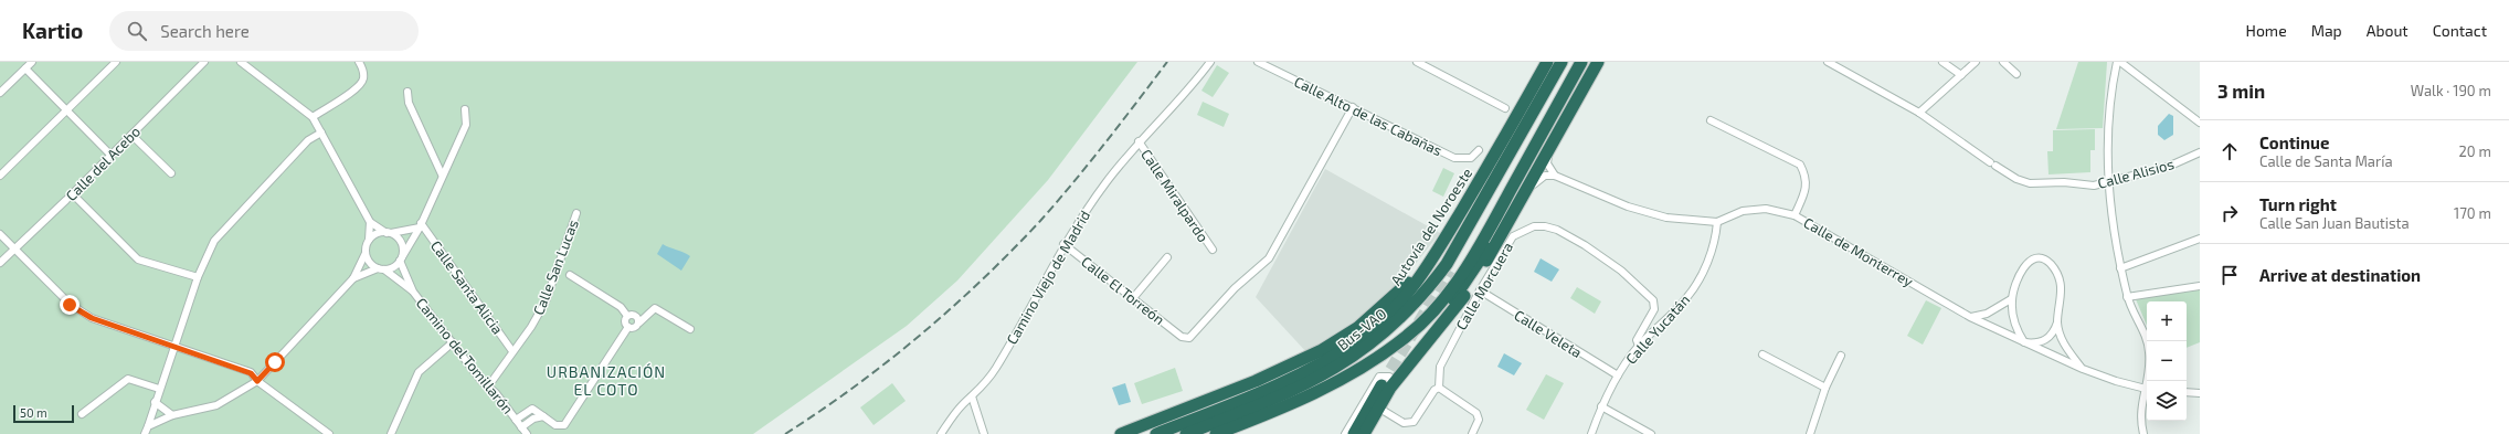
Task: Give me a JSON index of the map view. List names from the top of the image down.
{
  "streets": {
    "highway": ["Autovía del Noroeste", "Bus-VAO"],
    "street": [
      "Calle Alto de las Cabañas",
      "Calle del Acebo",
      "Calle Alisios",
      "Calle Miralpardo",
      "Calle de Monterrey",
      "Calle San Lucas",
      "Camino Viejo de Madrid",
      "Calle Morcuera",
      "Calle Santa Alicia",
      "Calle El Torreón",
      "Calle Yucatán",
      "Calle Veleta",
      "Camino del Tomillarón"
    ]
  },
  "crossings": [
    ["Calle Alto de las Cabañas", "Calle El Torreón"],
    ["Calle Miralpardo", "Camino Viejo de Madrid"],
    ["Calle de Monterrey", "Calle Yucatán"],
    ["Calle San Lucas", "Calle Santa Alicia"],
    ["Calle San Lucas", "Camino del Tomillarón"],
    ["Camino Viejo de Madrid", "Calle El Torreón"],
    ["Calle Morcuera", "Calle Yucatán"],
    ["Calle Morcuera", "Calle Veleta"],
    ["Calle Yucatán", "Calle Veleta"]
  ],
  "districts": ["URBANIZACIÓN EL COTO"],
  "scale_bar": "50 m",
  "page": {
    "header": "Kartio",
    "search": "Search here",
    "nav": [
      "Home",
      "Map",
      "About",
      "Contact"
    ],
    "heading": ["3 min", "Walk · 190 m"],
    "list": [
      ["Continue", "Calle de Santa María", "20 m"],
      ["Turn right", "Calle San Juan Bautista", "170 m"],
      "Arrive at destination"
    ],
    "map_buttons": ["+", "−"],
    "scale": "50 m"
  }
}
